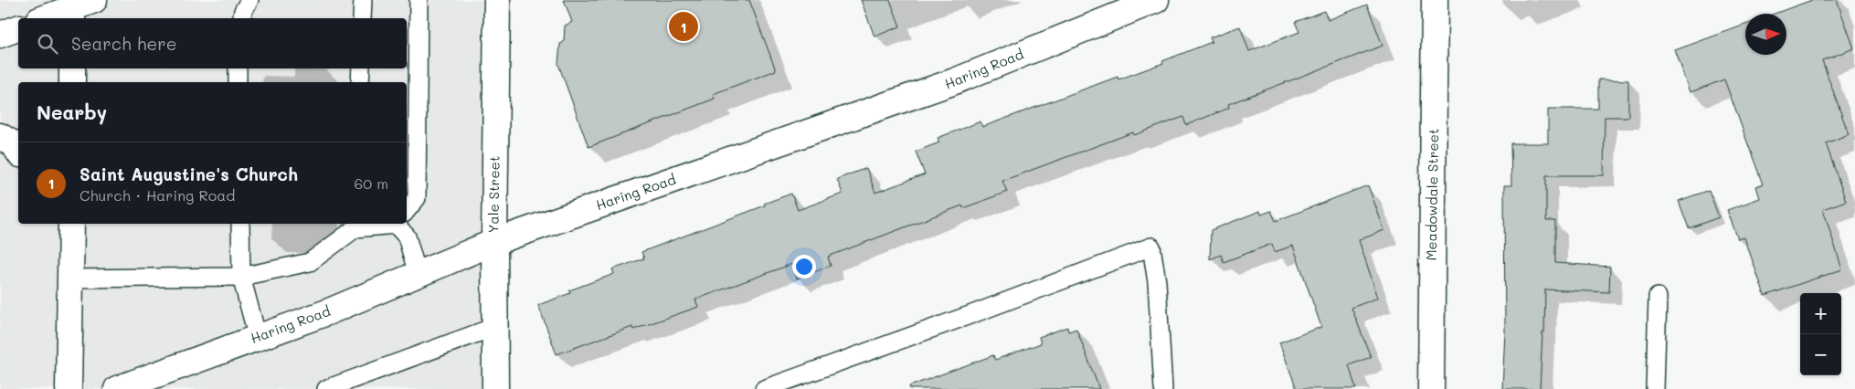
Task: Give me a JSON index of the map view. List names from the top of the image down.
{
  "streets": {
    "street": ["Haring Road", "Yale Street", "Meadowdale Street"]
  },
  "crossings": [
    ["Haring Road", "Yale Street"]
  ],
  "north": "right",
  "page": {
    "pins": "1",
    "search": "Search here",
    "heading": "Nearby",
    "list": [
      {
        "mark": "1",
        "name": "Saint Augustine's Church",
        "note": "Church · Haring Road",
        "value": "60 m"
      }
    ],
    "map_buttons": ["+", "−"]
  }
}
